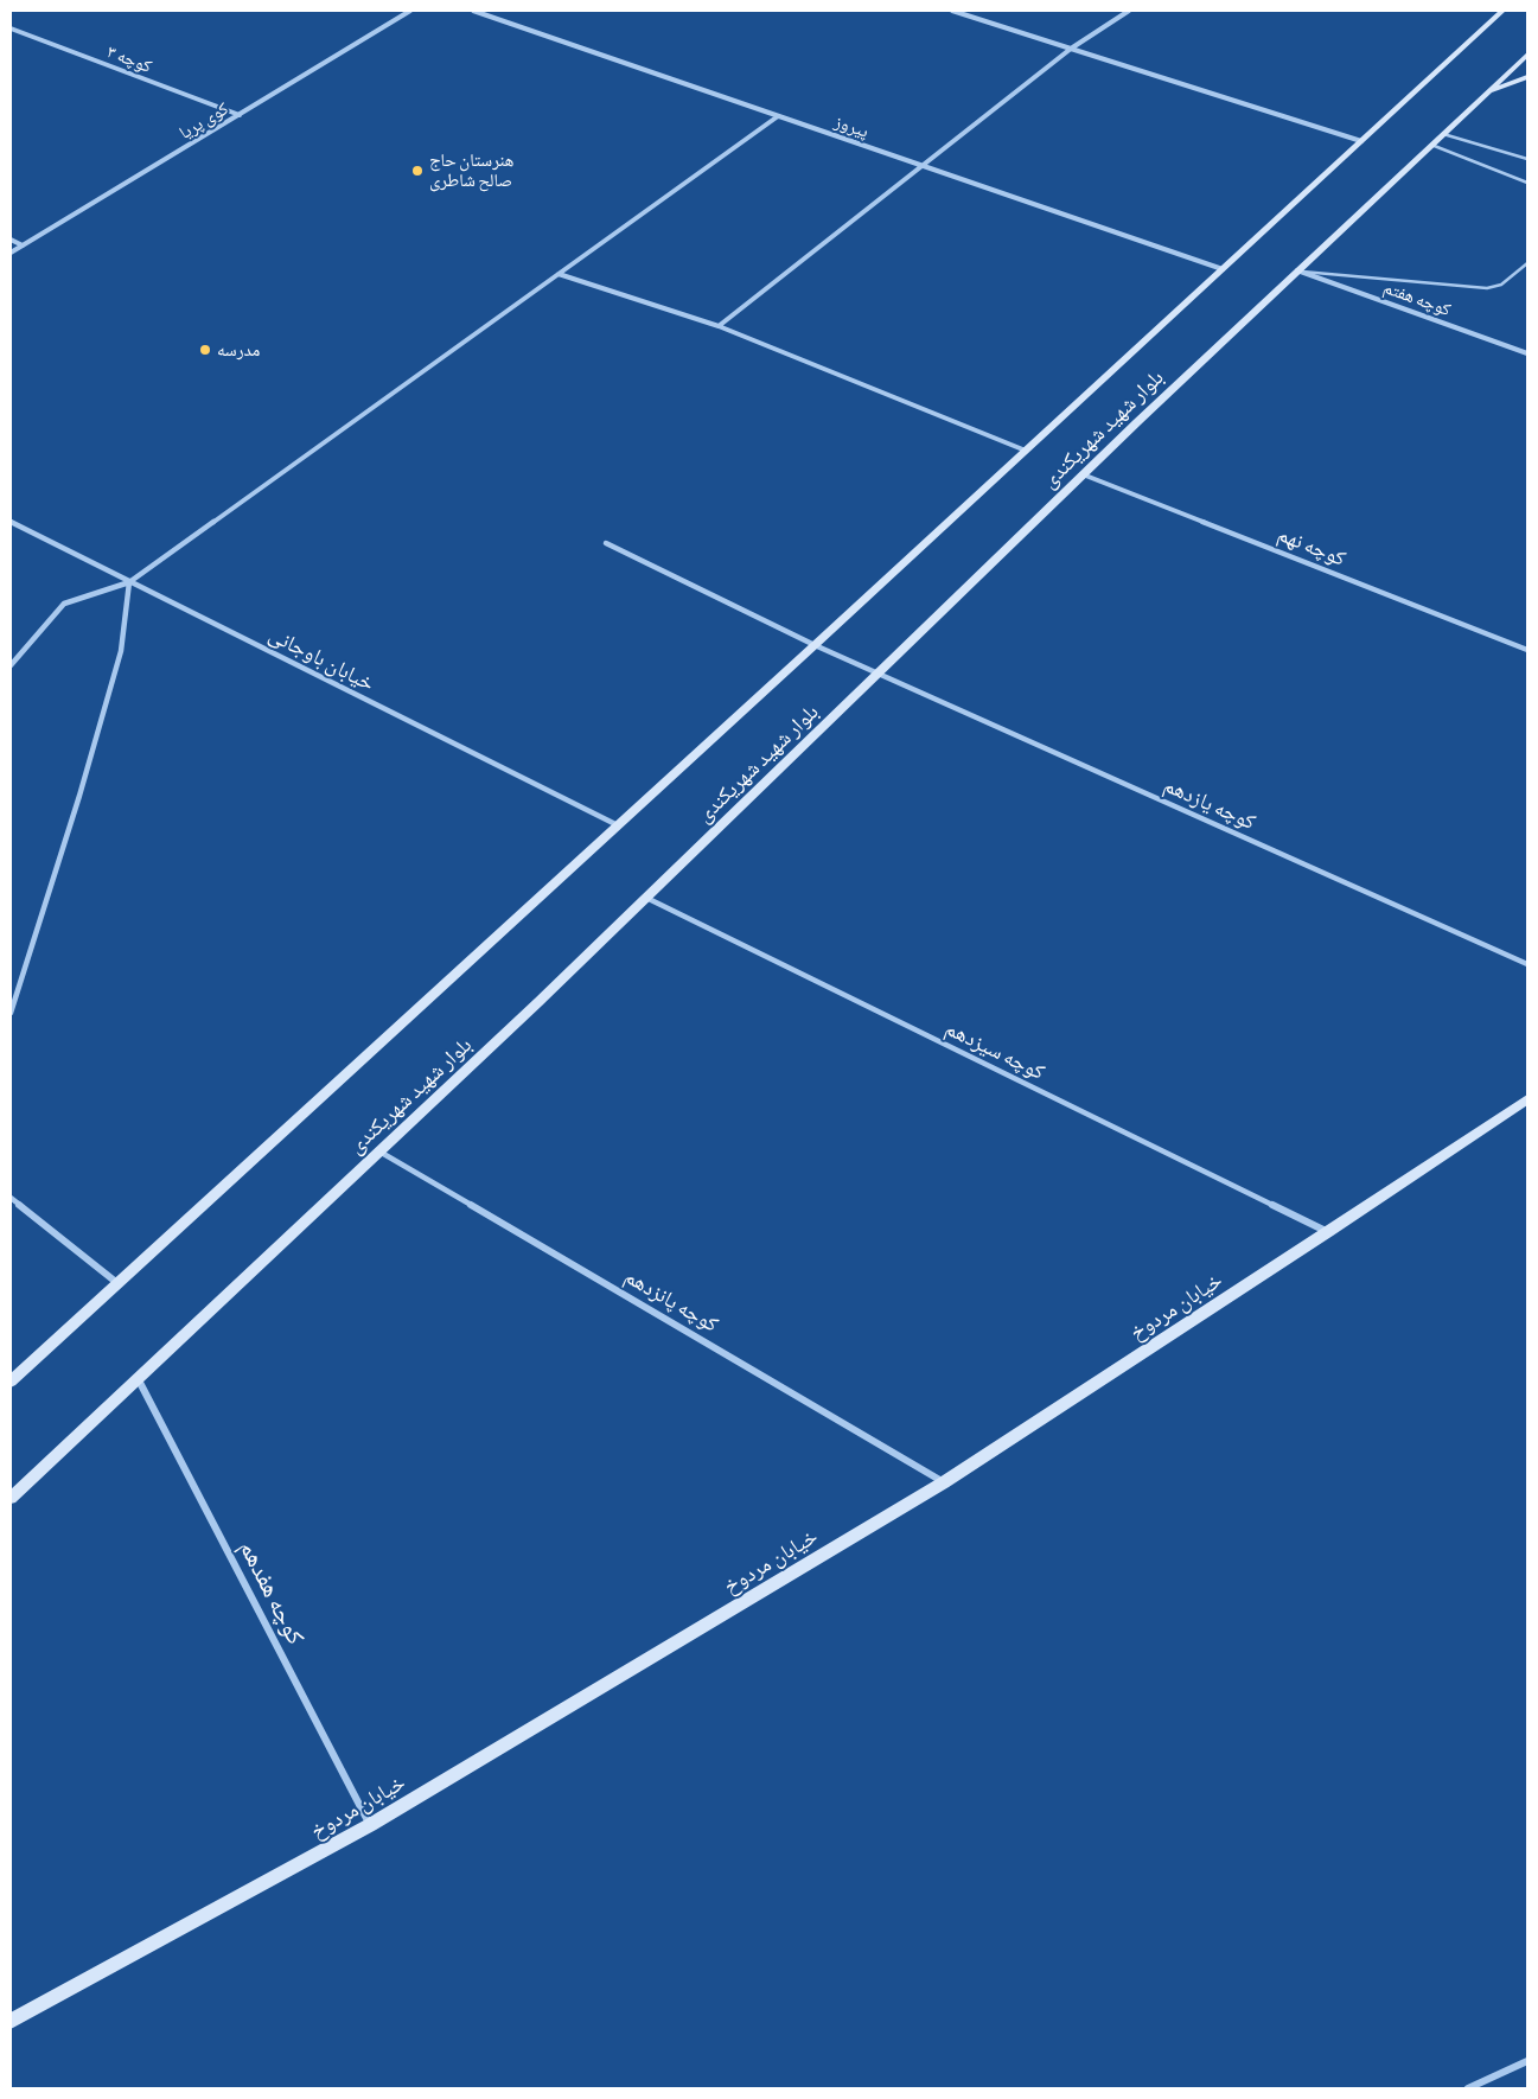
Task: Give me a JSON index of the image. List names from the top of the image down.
{
  "streets": {
    "main road": ["بلوار شهید شهریکندی", "خیابان مردوخ"],
    "street": [
      "کوچه ۳",
      "کوی پریا",
      "پیروز",
      "کوچه هفتم",
      "کوچه نهم",
      "خیابان باوجانی",
      "کوچه یازدهم",
      "کوچه سیزدهم",
      "کوچه پانزدهم",
      "کوچه هفدهم"
    ]
  },
  "crossings": [
    ["کوچه ۳", "کوی پریا"],
    ["پیروز", "بلوار شهید شهریکندی"],
    ["کوچه هفتم", "بلوار شهید شهریکندی"],
    ["بلوار شهید شهریکندی", "کوچه نهم"],
    ["بلوار شهید شهریکندی", "خیابان باوجانی"],
    ["بلوار شهید شهریکندی", "کوچه یازدهم"],
    ["بلوار شهید شهریکندی", "کوچه سیزدهم"],
    ["بلوار شهید شهریکندی", "کوچه پانزدهم"],
    ["بلوار شهید شهریکندی", "کوچه هفدهم"],
    ["کوچه سیزدهم", "خیابان مردوخ"],
    ["کوچه پانزدهم", "خیابان مردوخ"],
    ["خیابان مردوخ", "کوچه هفدهم"]
  ],
  "places": ["هنرستان حاج صالح شاطری", "مدرسه"]
}
